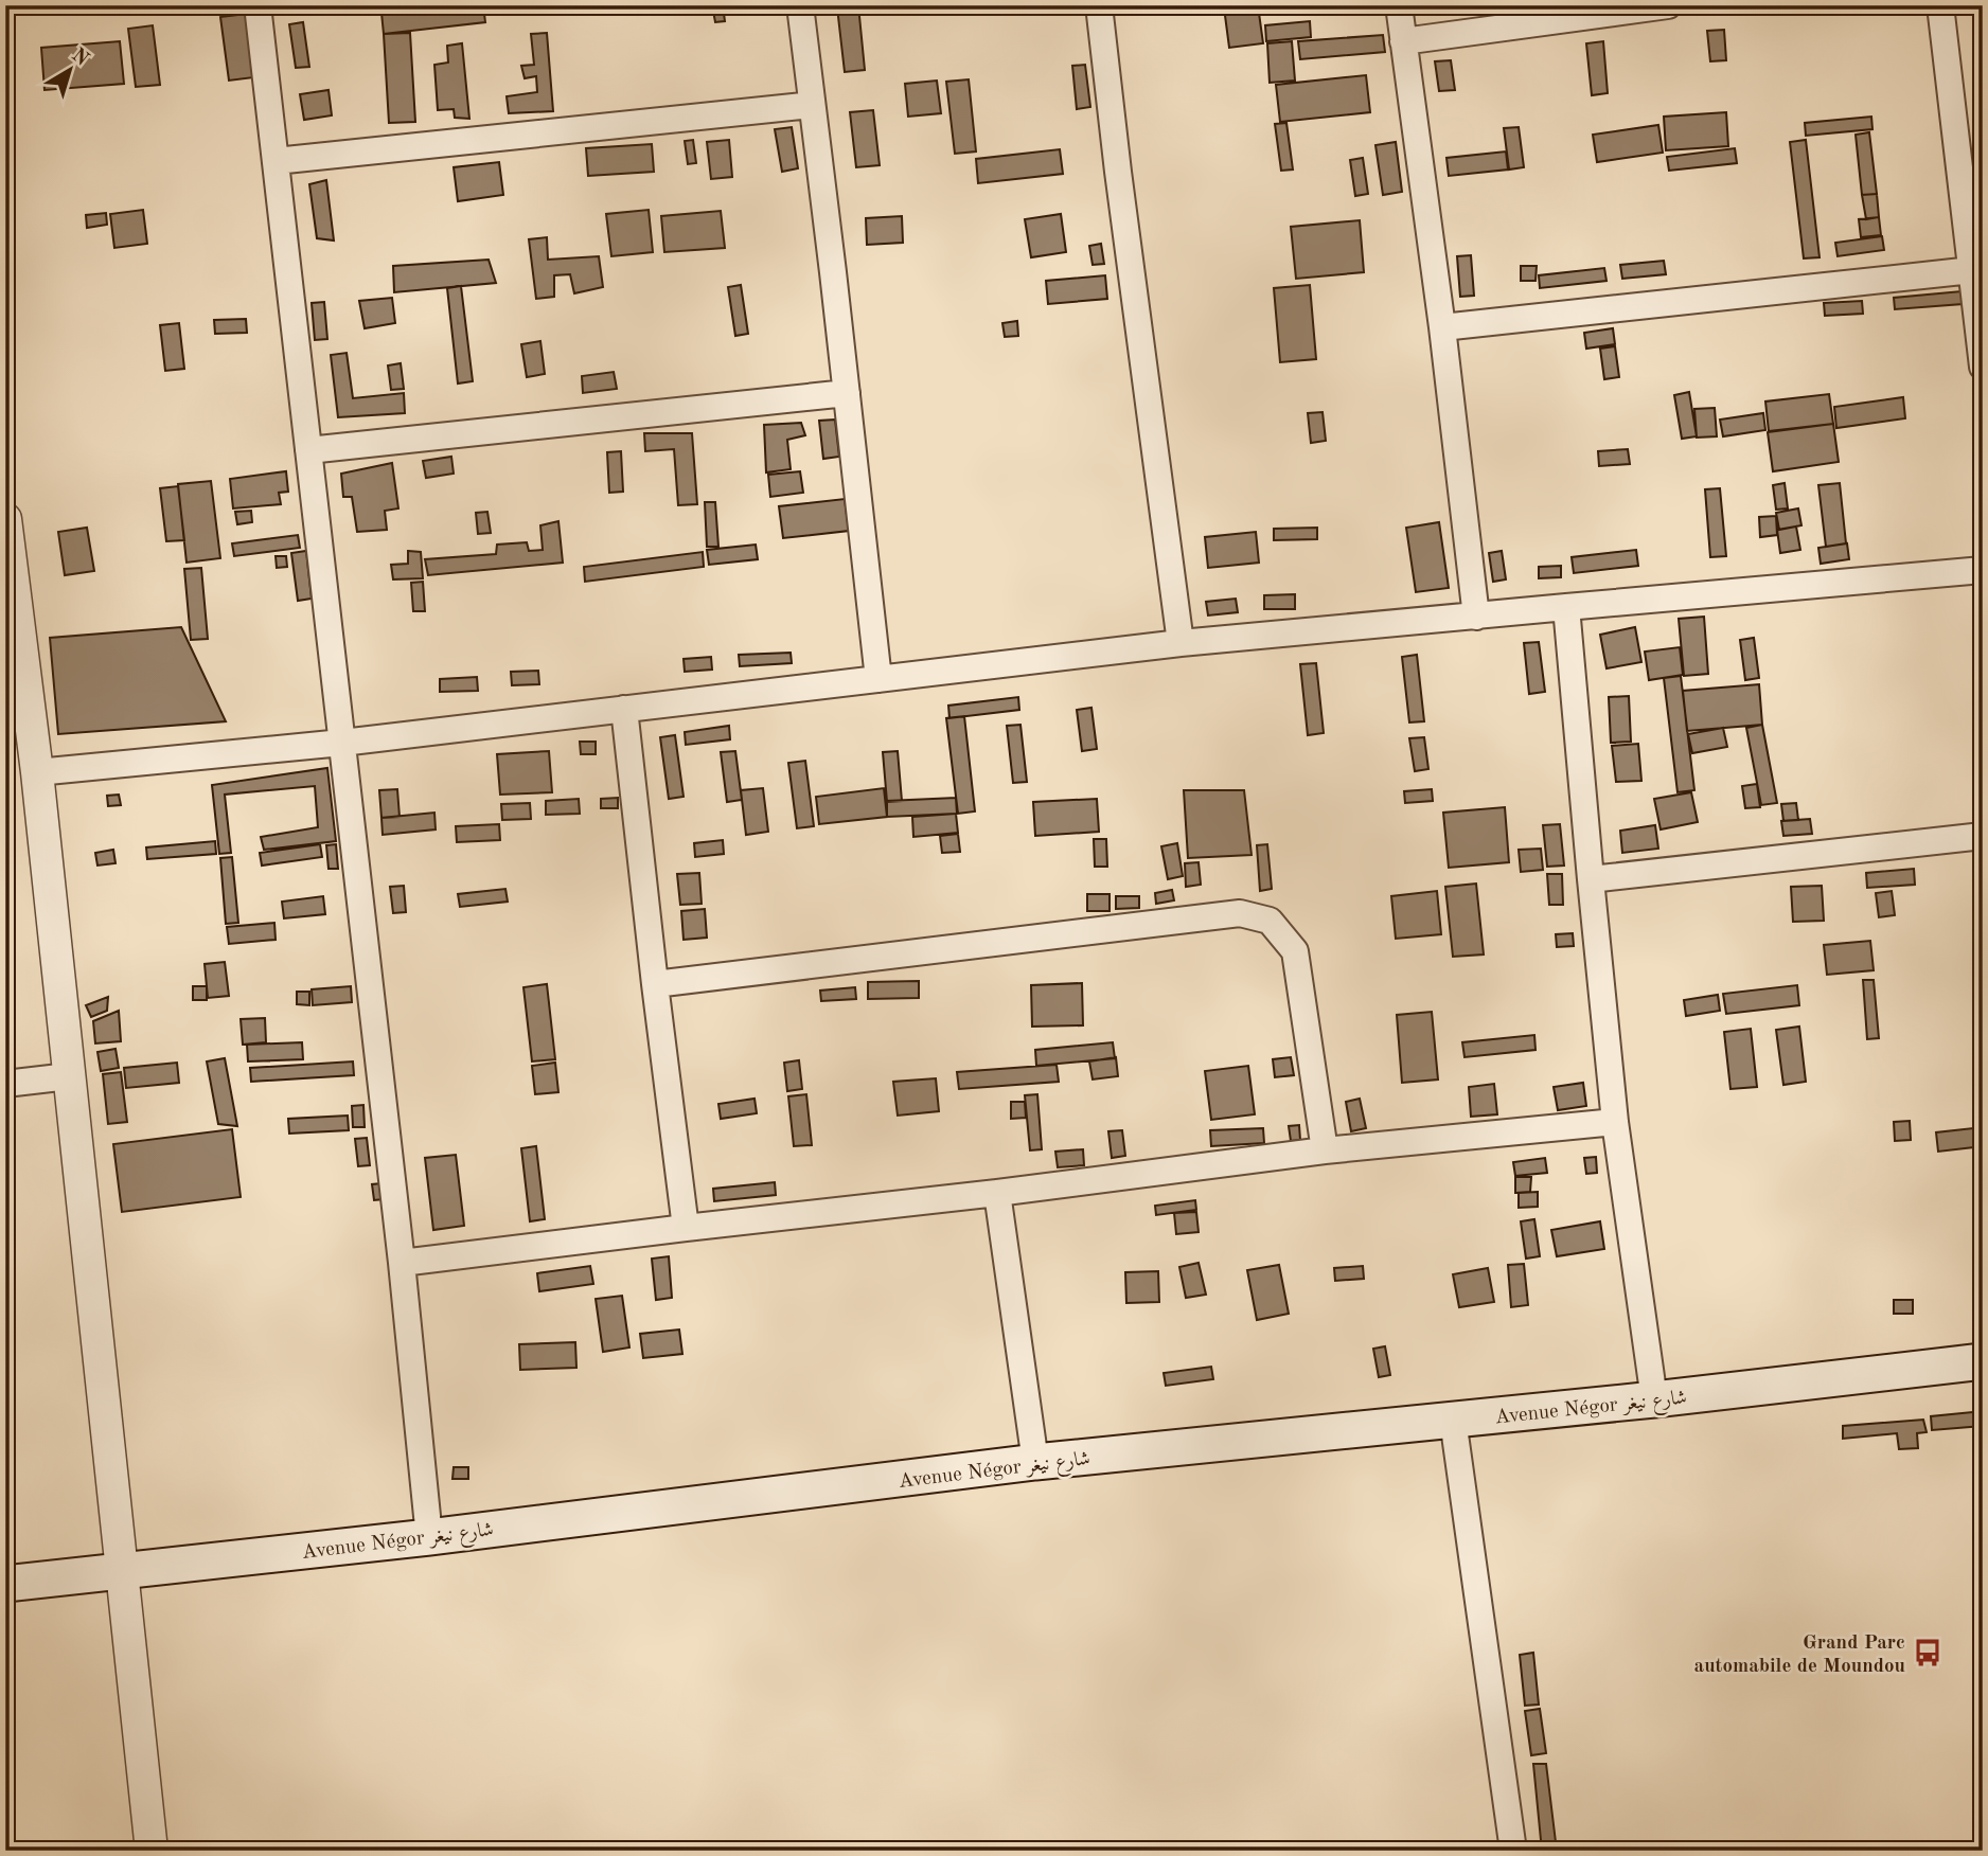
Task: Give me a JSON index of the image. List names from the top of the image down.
{
  "streets": {
    "main road": ["Avenue Négor شارع نيغر"]
  },
  "places": {
    "bus stop": ["Grand Parc automabile de Moundou"]
  },
  "north": "top right"
}
